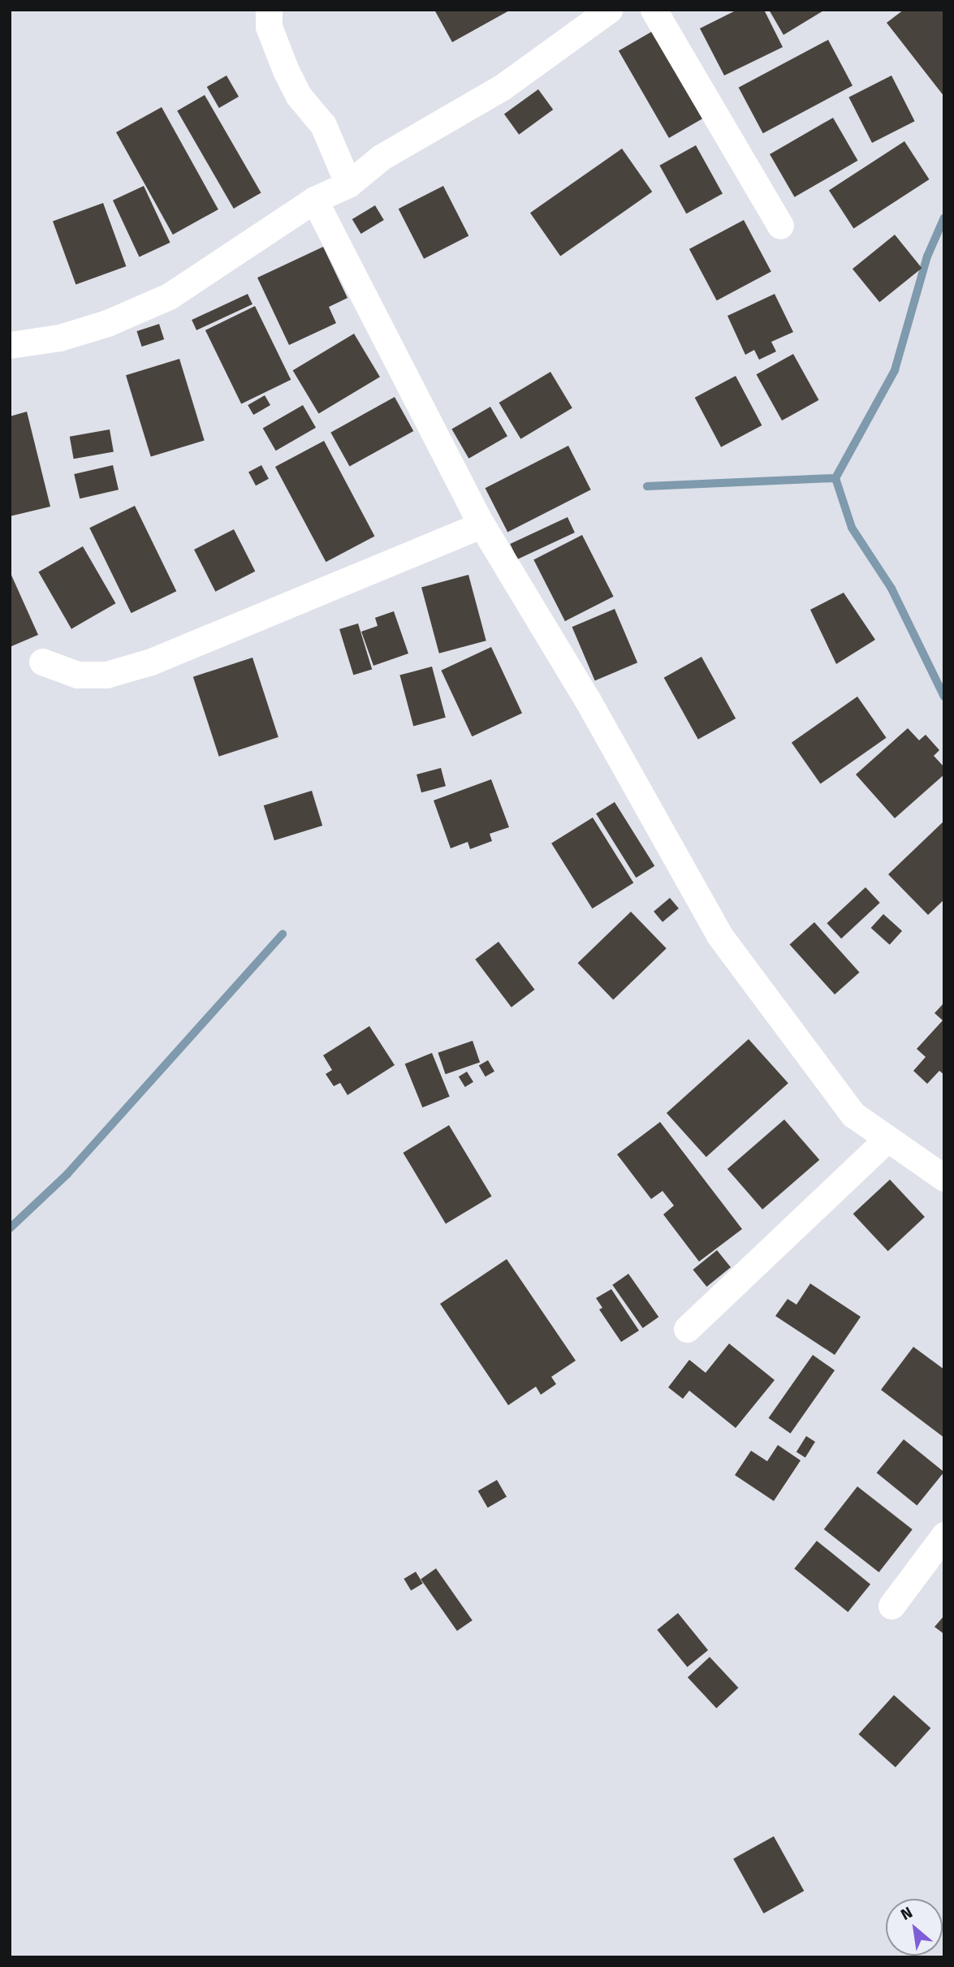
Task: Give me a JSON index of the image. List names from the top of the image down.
{
  "north": "top left"
}
